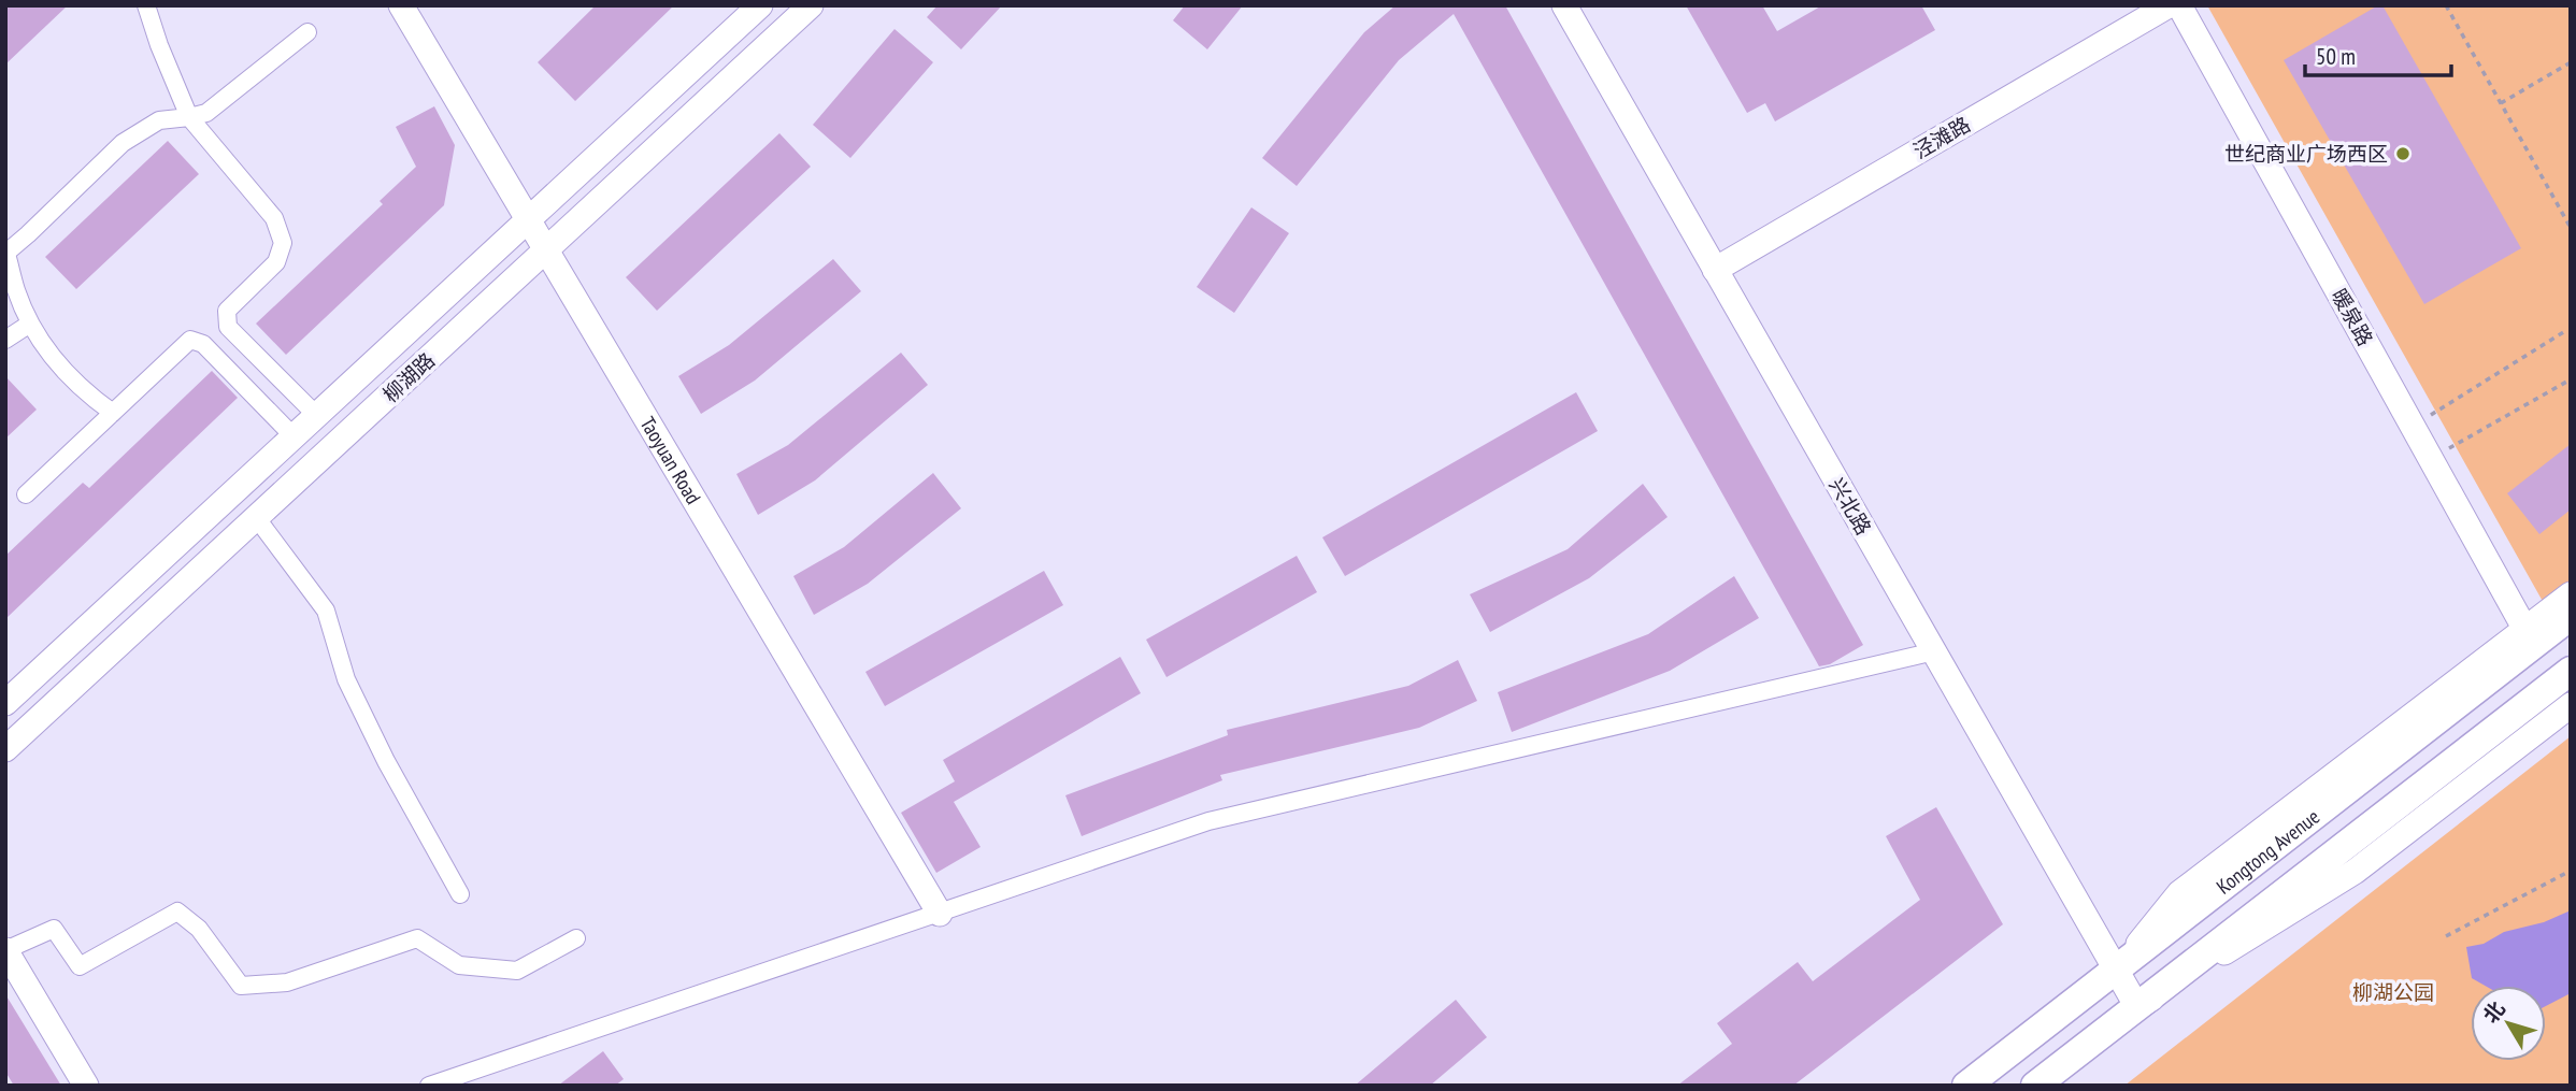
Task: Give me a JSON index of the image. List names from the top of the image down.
{
  "streets": {
    "main road": ["Kongtong Avenue"],
    "street": [
      "泾滩路",
      "暖泉路",
      "柳湖路",
      "Taoyuan Road",
      "兴北路"
    ]
  },
  "crossings": [
    ["泾滩路", "兴北路"],
    ["柳湖路", "Taoyuan Road"],
    ["兴北路", "Kongtong Avenue"]
  ],
  "parks": ["柳湖公园"],
  "places": ["世纪商业广场西区"],
  "scale_bar": "50 m",
  "north": "top left"
}
